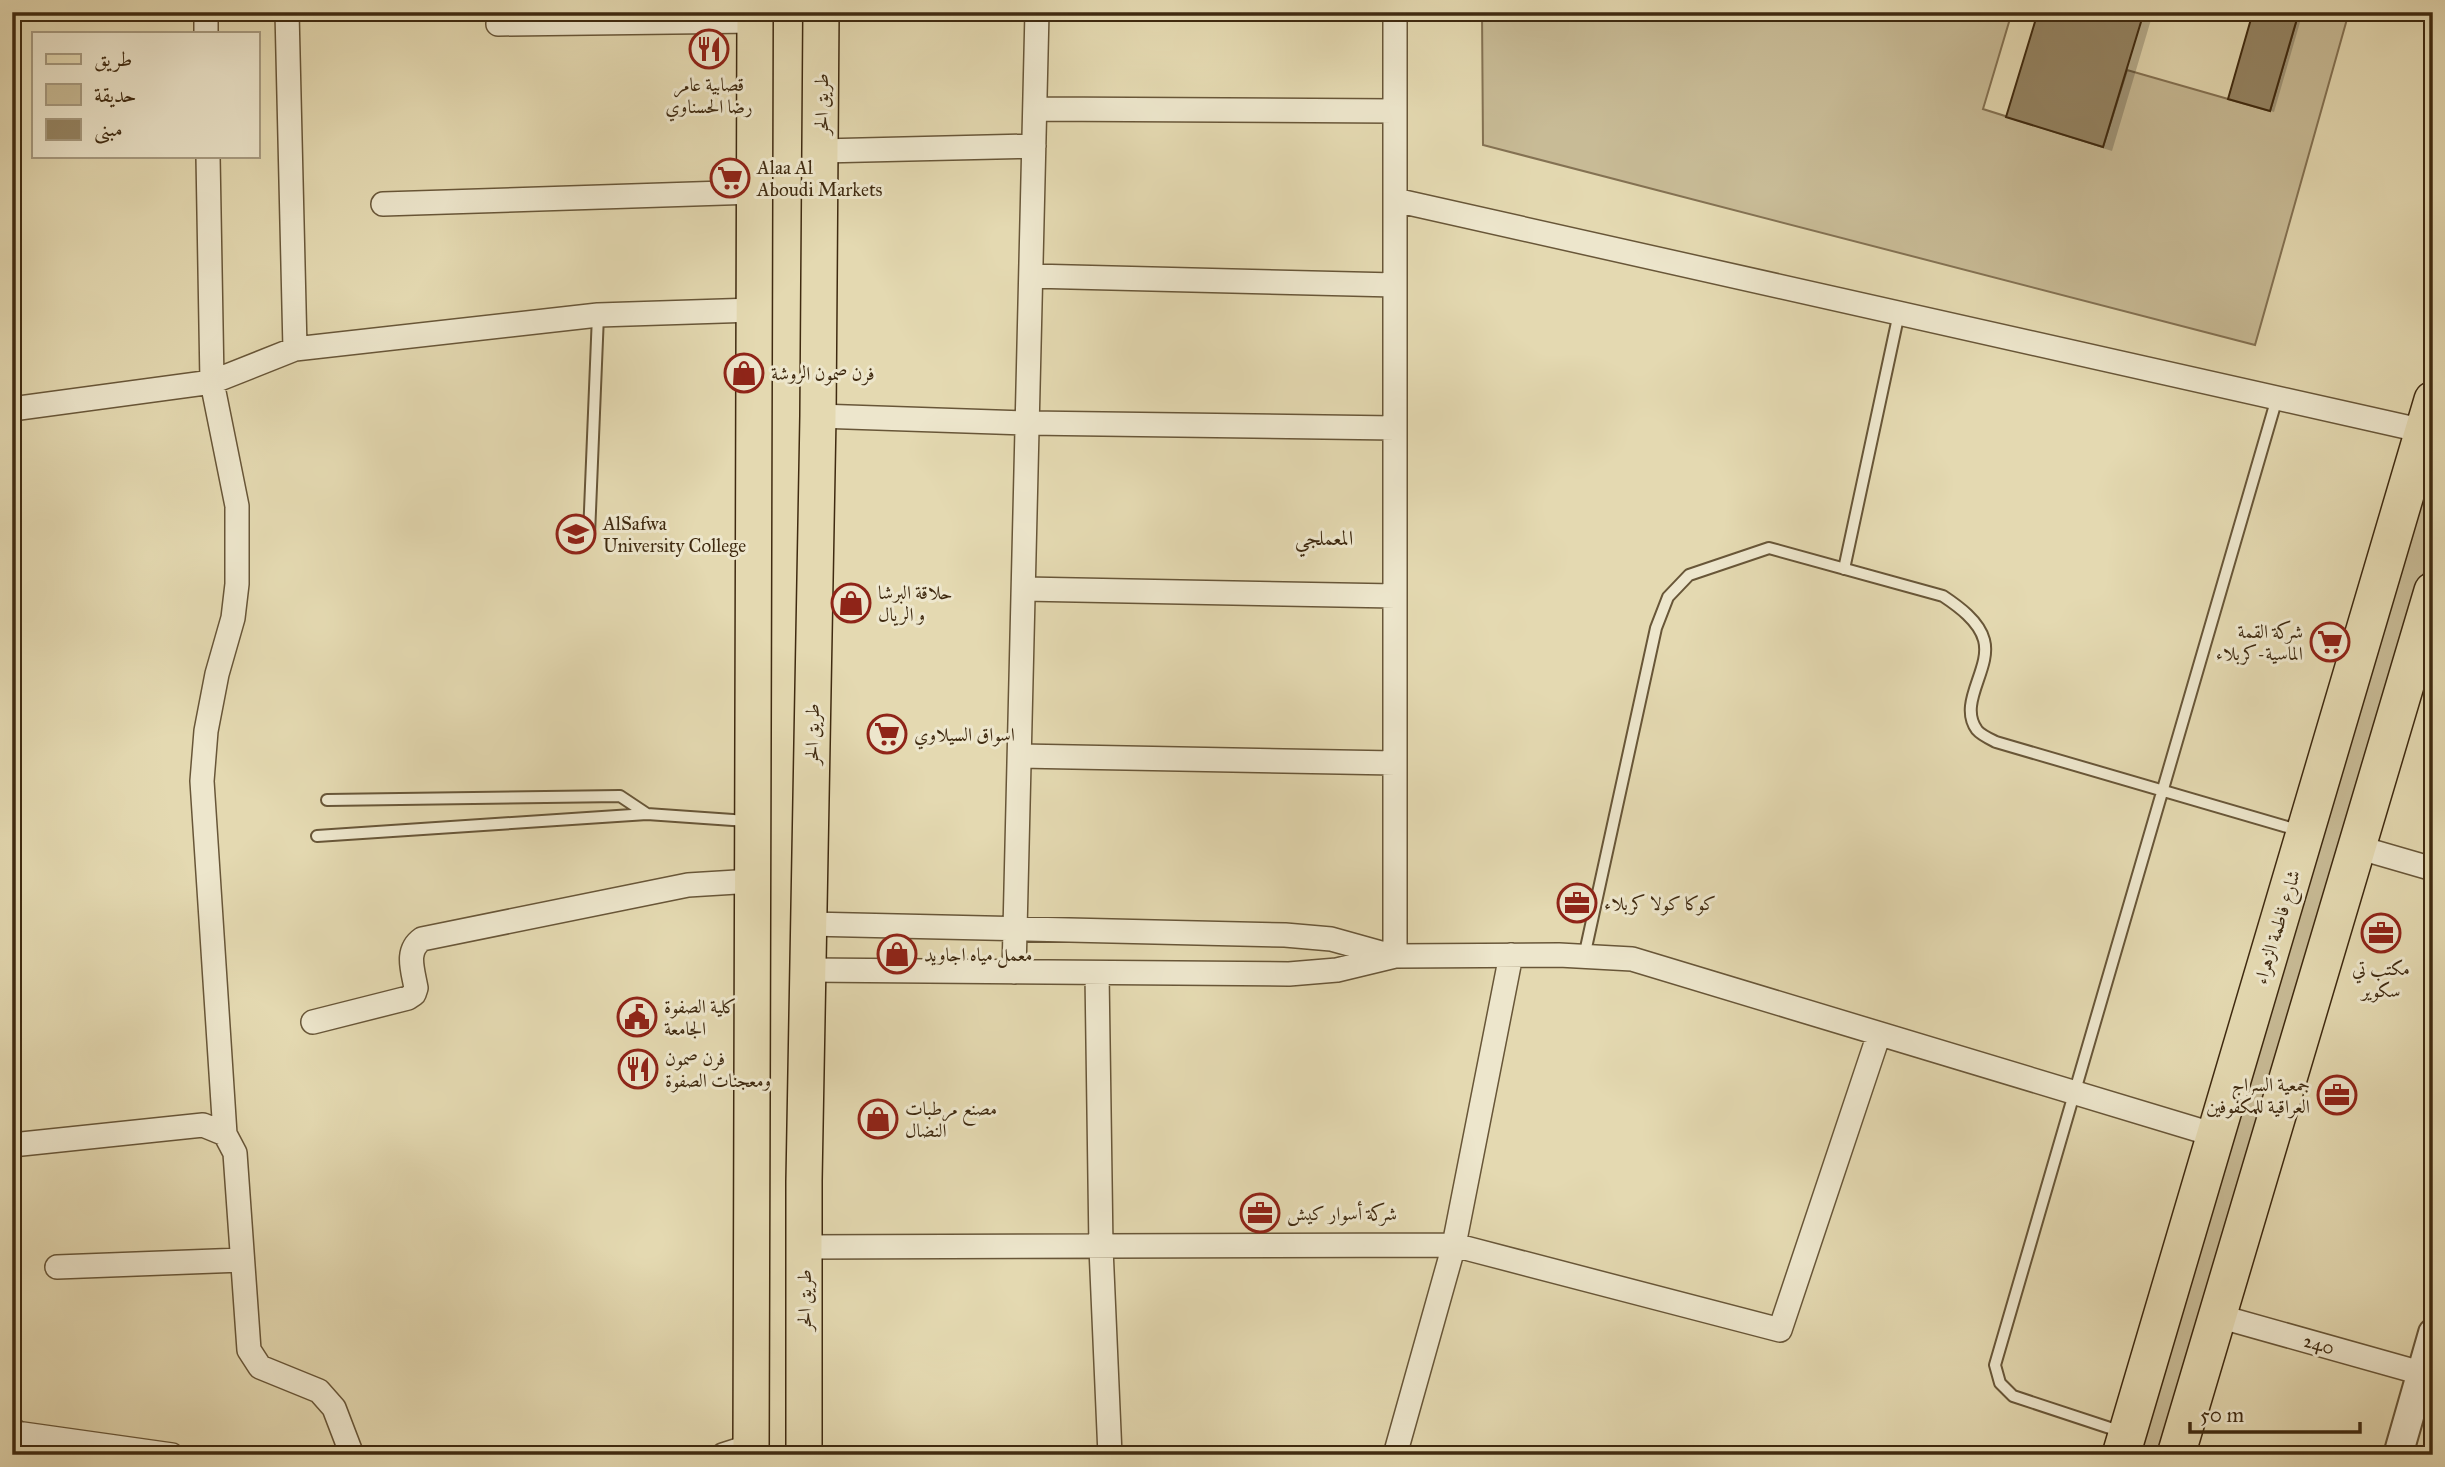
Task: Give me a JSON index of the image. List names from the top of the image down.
{
  "streets": {
    "highway": ["شارع فاطمة الزهراء"],
    "main road": ["طريق الحر"],
    "street": ["240"]
  },
  "districts": ["المعملجي"],
  "places": {
    "restaurant": ["قصابية عامر رضا الحسناوي", "فرن صمون ومعجنات الصفوة"],
    "supermarket": ["Alaa Al Aboudi Markets", "شركة القمة الماسية-كربلاء", "اسواق السيلاوي"],
    "shop": [
      "فرن صمون الروشة",
      "حلاقة البرشا و الريال",
      "معمل مياه اجاويد",
      "مصنع مرطبات النضال"
    ],
    "school or university": ["AlSafwa University College"],
    "office": [
      "كوكا كولا كربلاء",
      "مكتب تي سكوير",
      "جمعية السراج العراقية للمكفوفين",
      "شركة أسوار كيش"
    ],
    "public building": ["كلية الصفوة الجامعة"]
  },
  "legend": ["طريق", "حديقة", "مبنى"],
  "scale_bar": "50 m"
}
